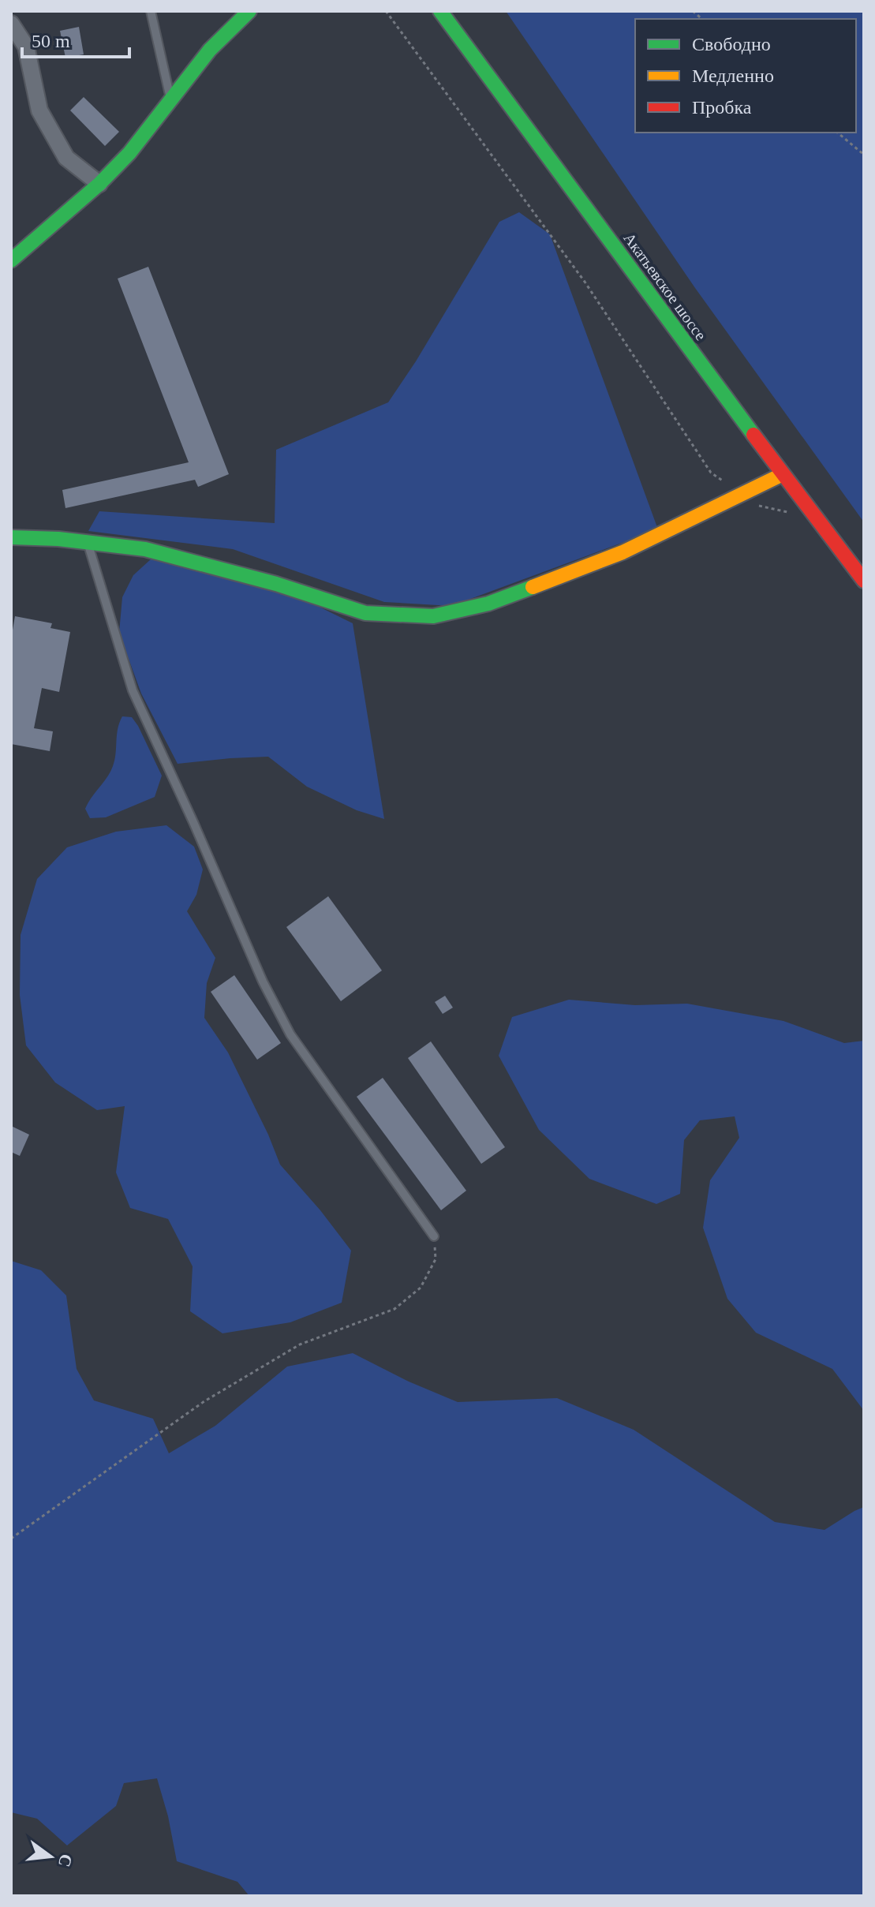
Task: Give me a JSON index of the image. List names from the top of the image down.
{
  "streets": {
    "street": ["Акатьевское шоссе"]
  },
  "legend": ["Свободно", "Медленно", "Пробка"],
  "scale_bar": "50 m",
  "north": "right"
}
